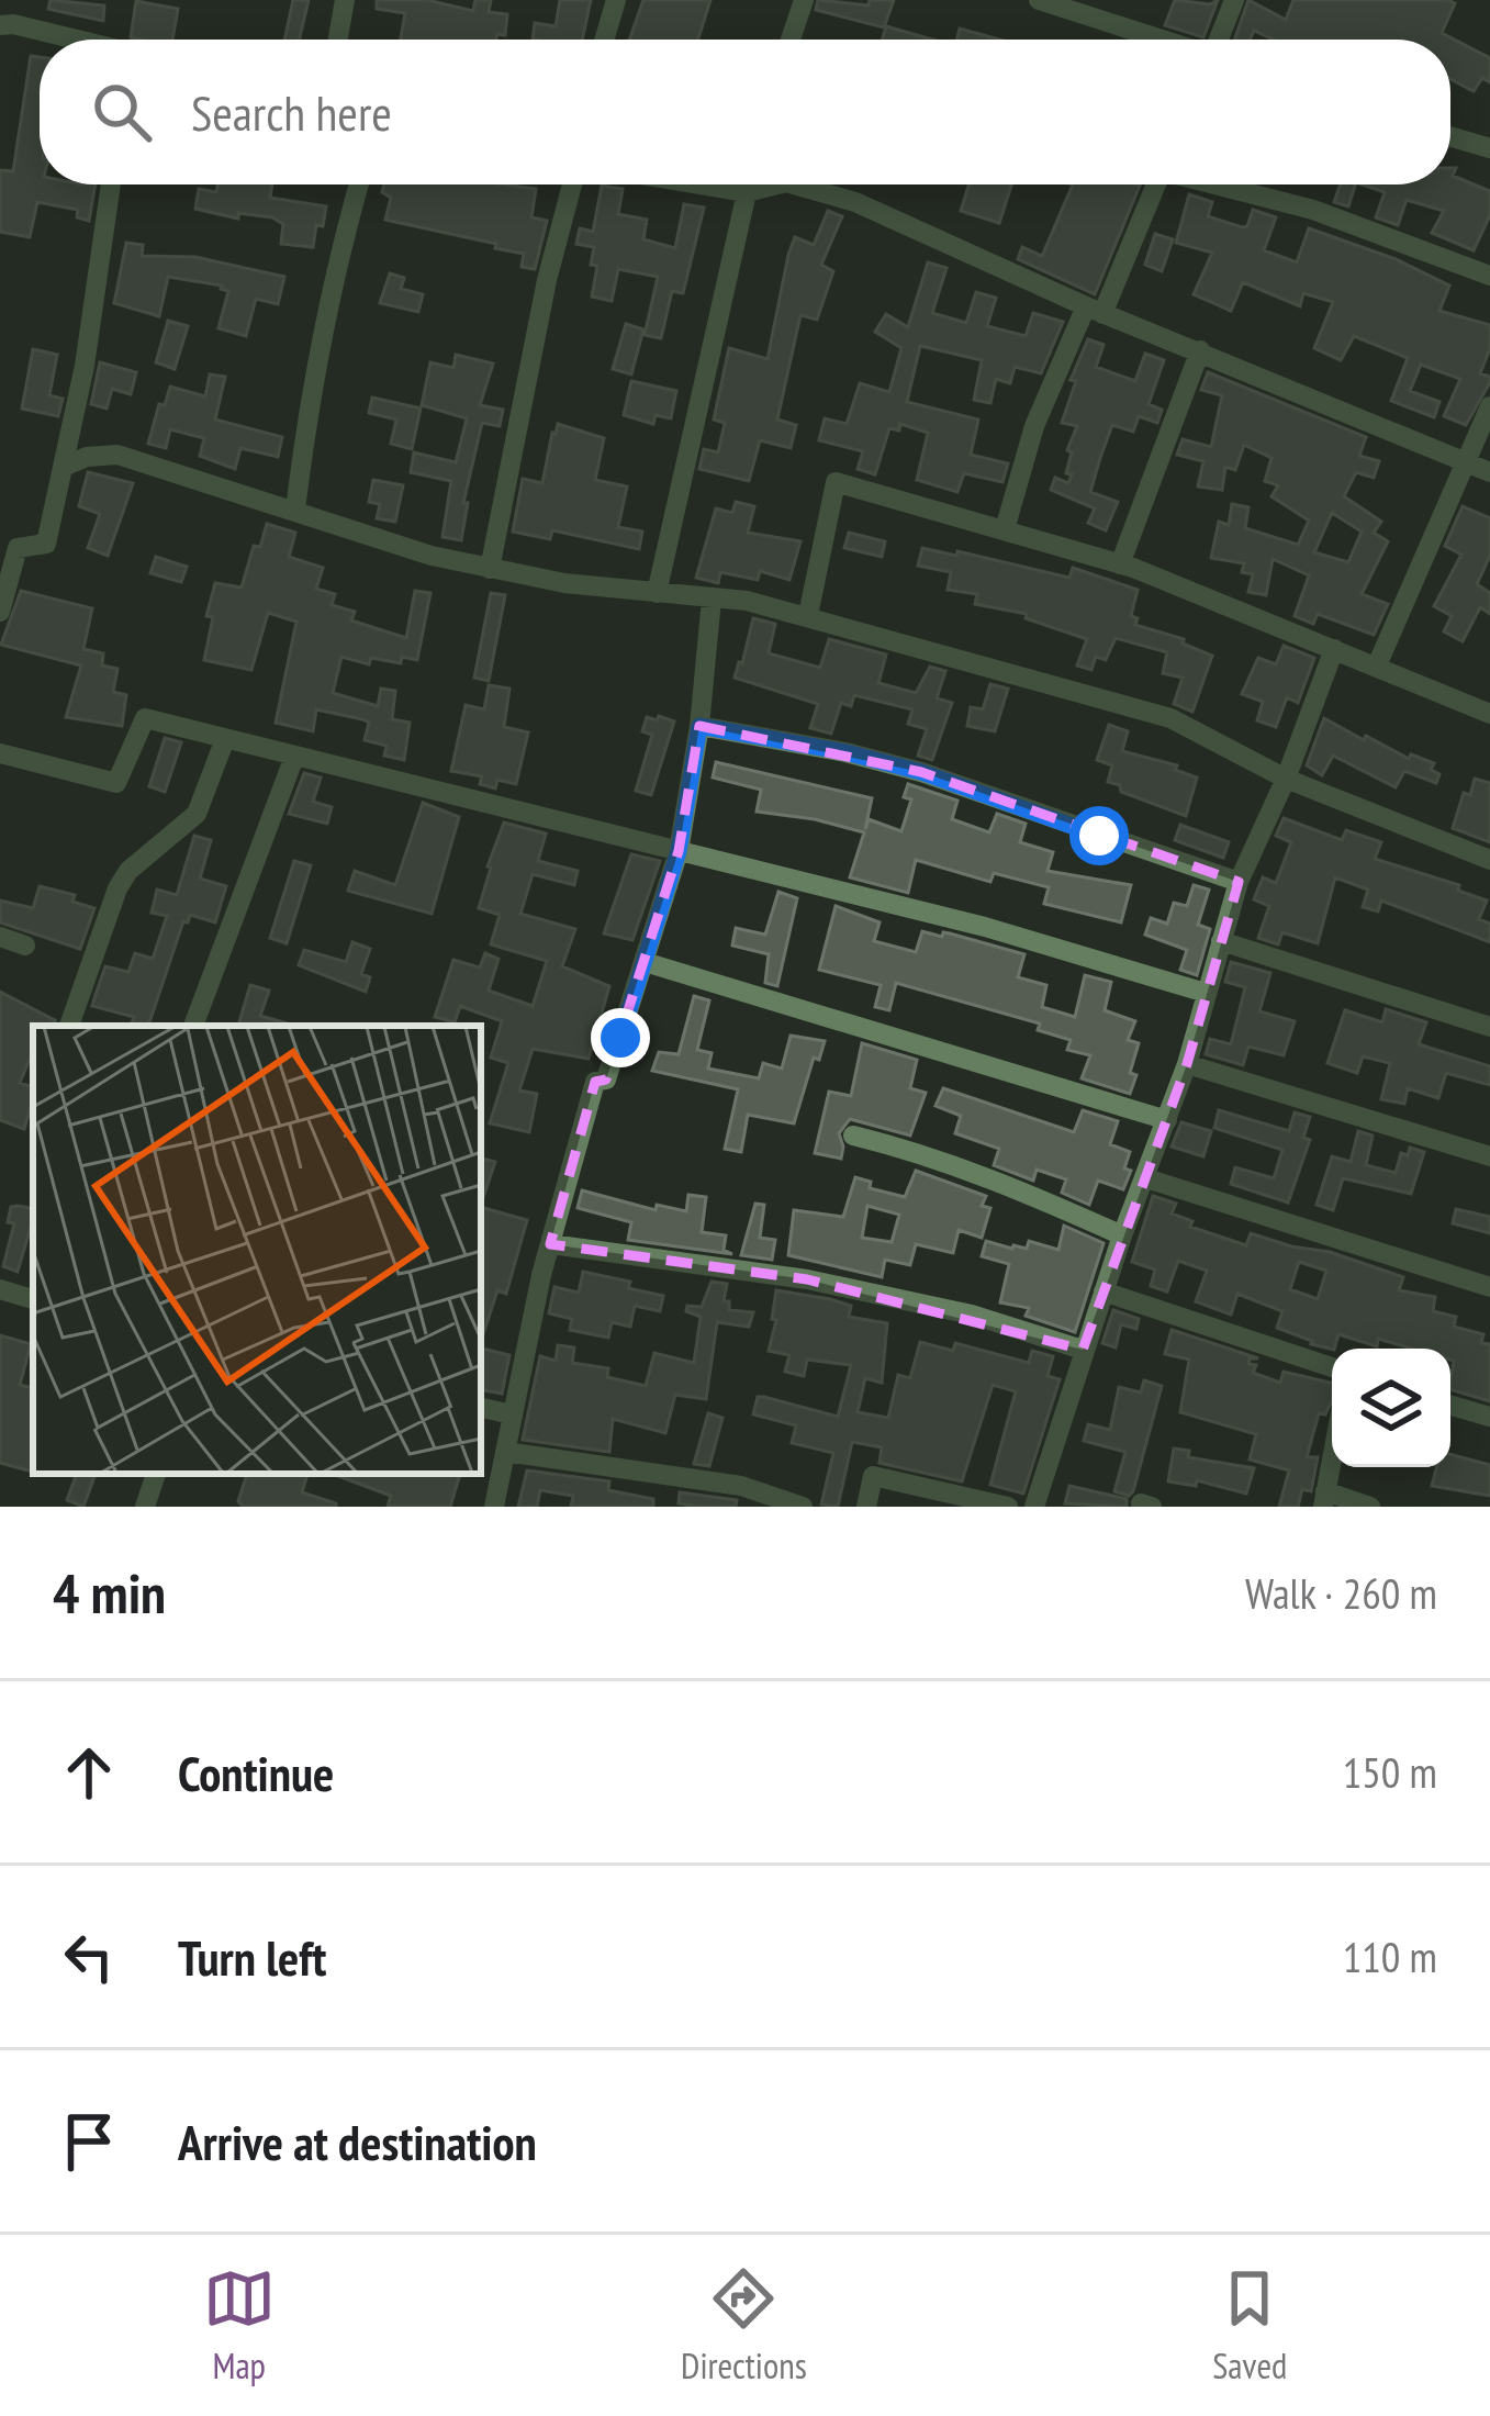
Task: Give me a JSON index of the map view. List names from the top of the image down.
{
  "page": {
    "search": "Search here",
    "heading": ["4 min", "Walk · 260 m"],
    "list": [
      ["Continue", "150 m"],
      ["Turn left", "110 m"],
      "Arrive at destination"
    ],
    "nav": ["Map", "Directions", "Saved"]
  }
}
